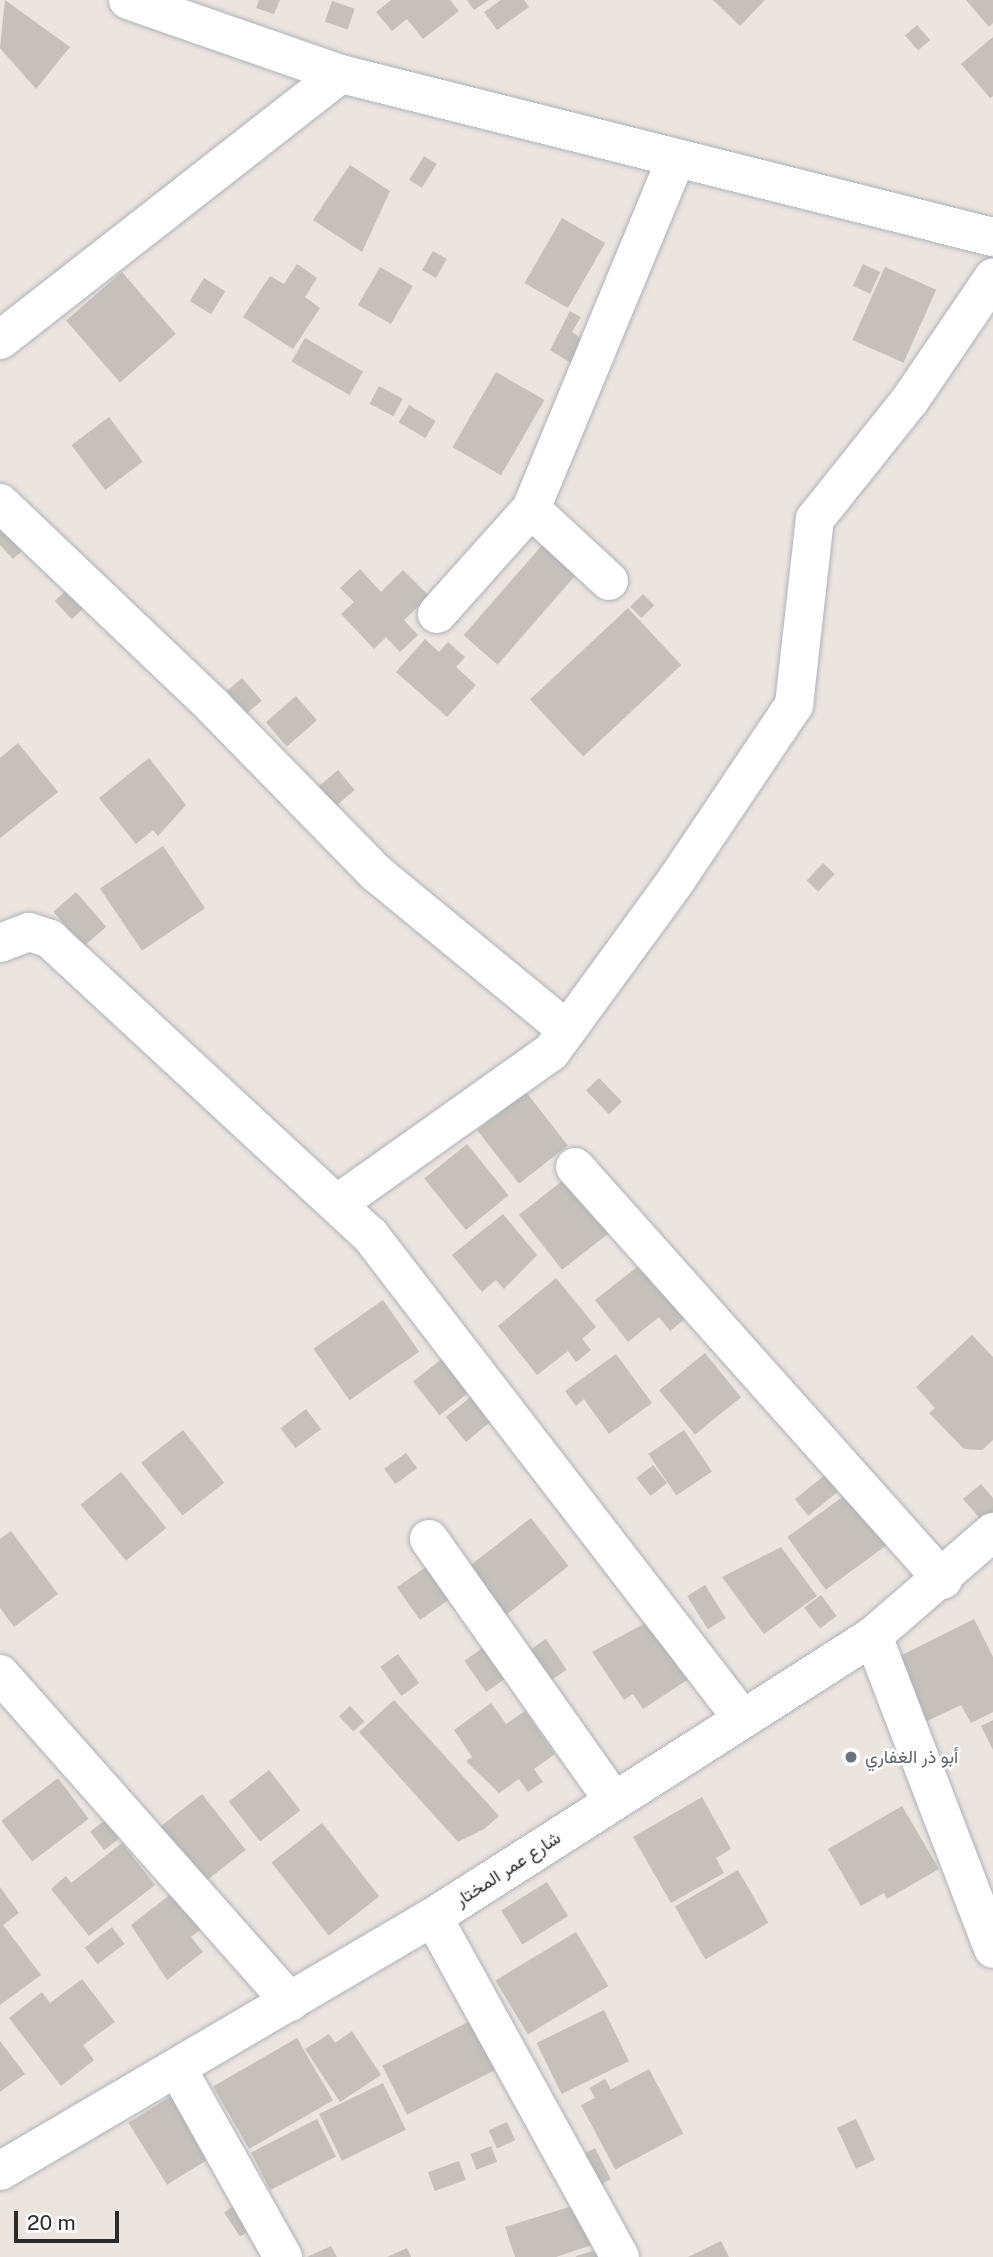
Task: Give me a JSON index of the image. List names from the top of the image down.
{
  "streets": {
    "street": ["شارع عمر المختار"]
  },
  "places": ["أبو ذر الغفاري"],
  "scale_bar": "20 m"
}
